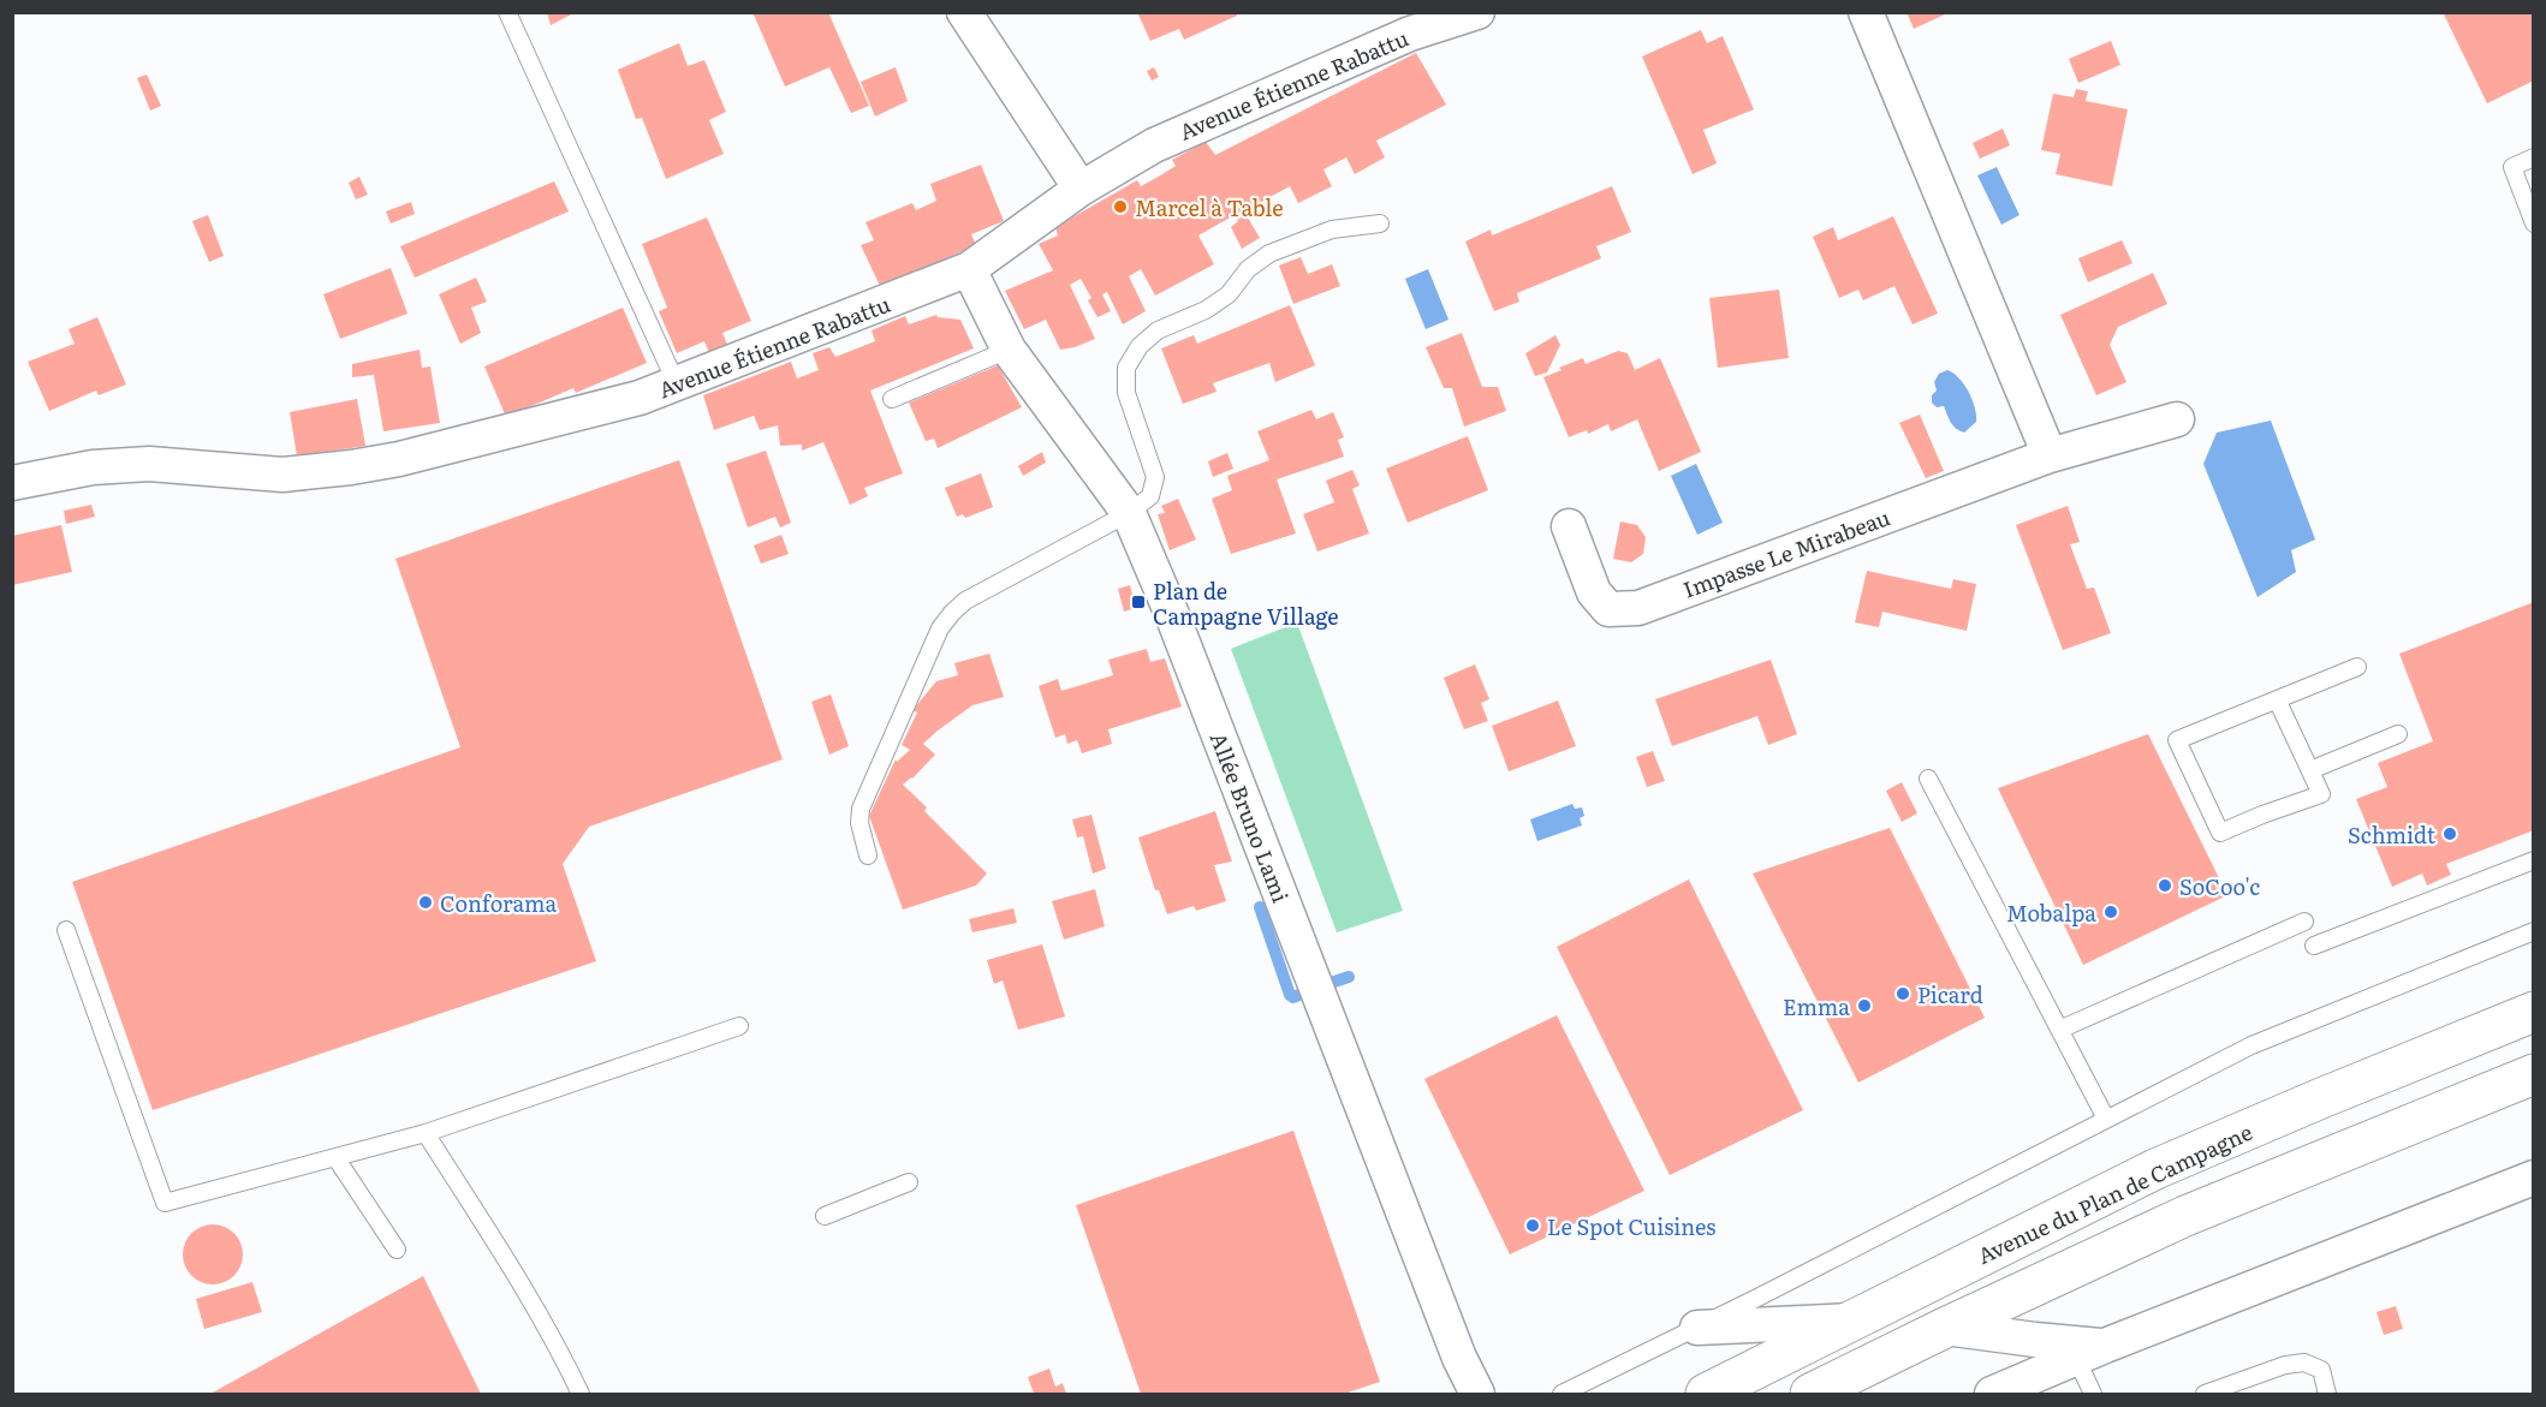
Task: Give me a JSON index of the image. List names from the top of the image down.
{
  "streets": {
    "main road": ["Avenue du Plan de Campagne"],
    "street": ["Avenue Étienne Rabattu", "Impasse Le Mirabeau", "Allée Bruno Lami"]
  },
  "crossings": [
    ["Avenue Étienne Rabattu", "Allée Bruno Lami"]
  ],
  "places": {
    "other": [
      "Marcel à Table",
      "Schmidt",
      "SoCoo'c",
      "Conforama",
      "Mobalpa",
      "Picard",
      "Emma",
      "Le Spot Cuisines"
    ],
    "transit": ["Plan de Campagne Village"]
  }
}
